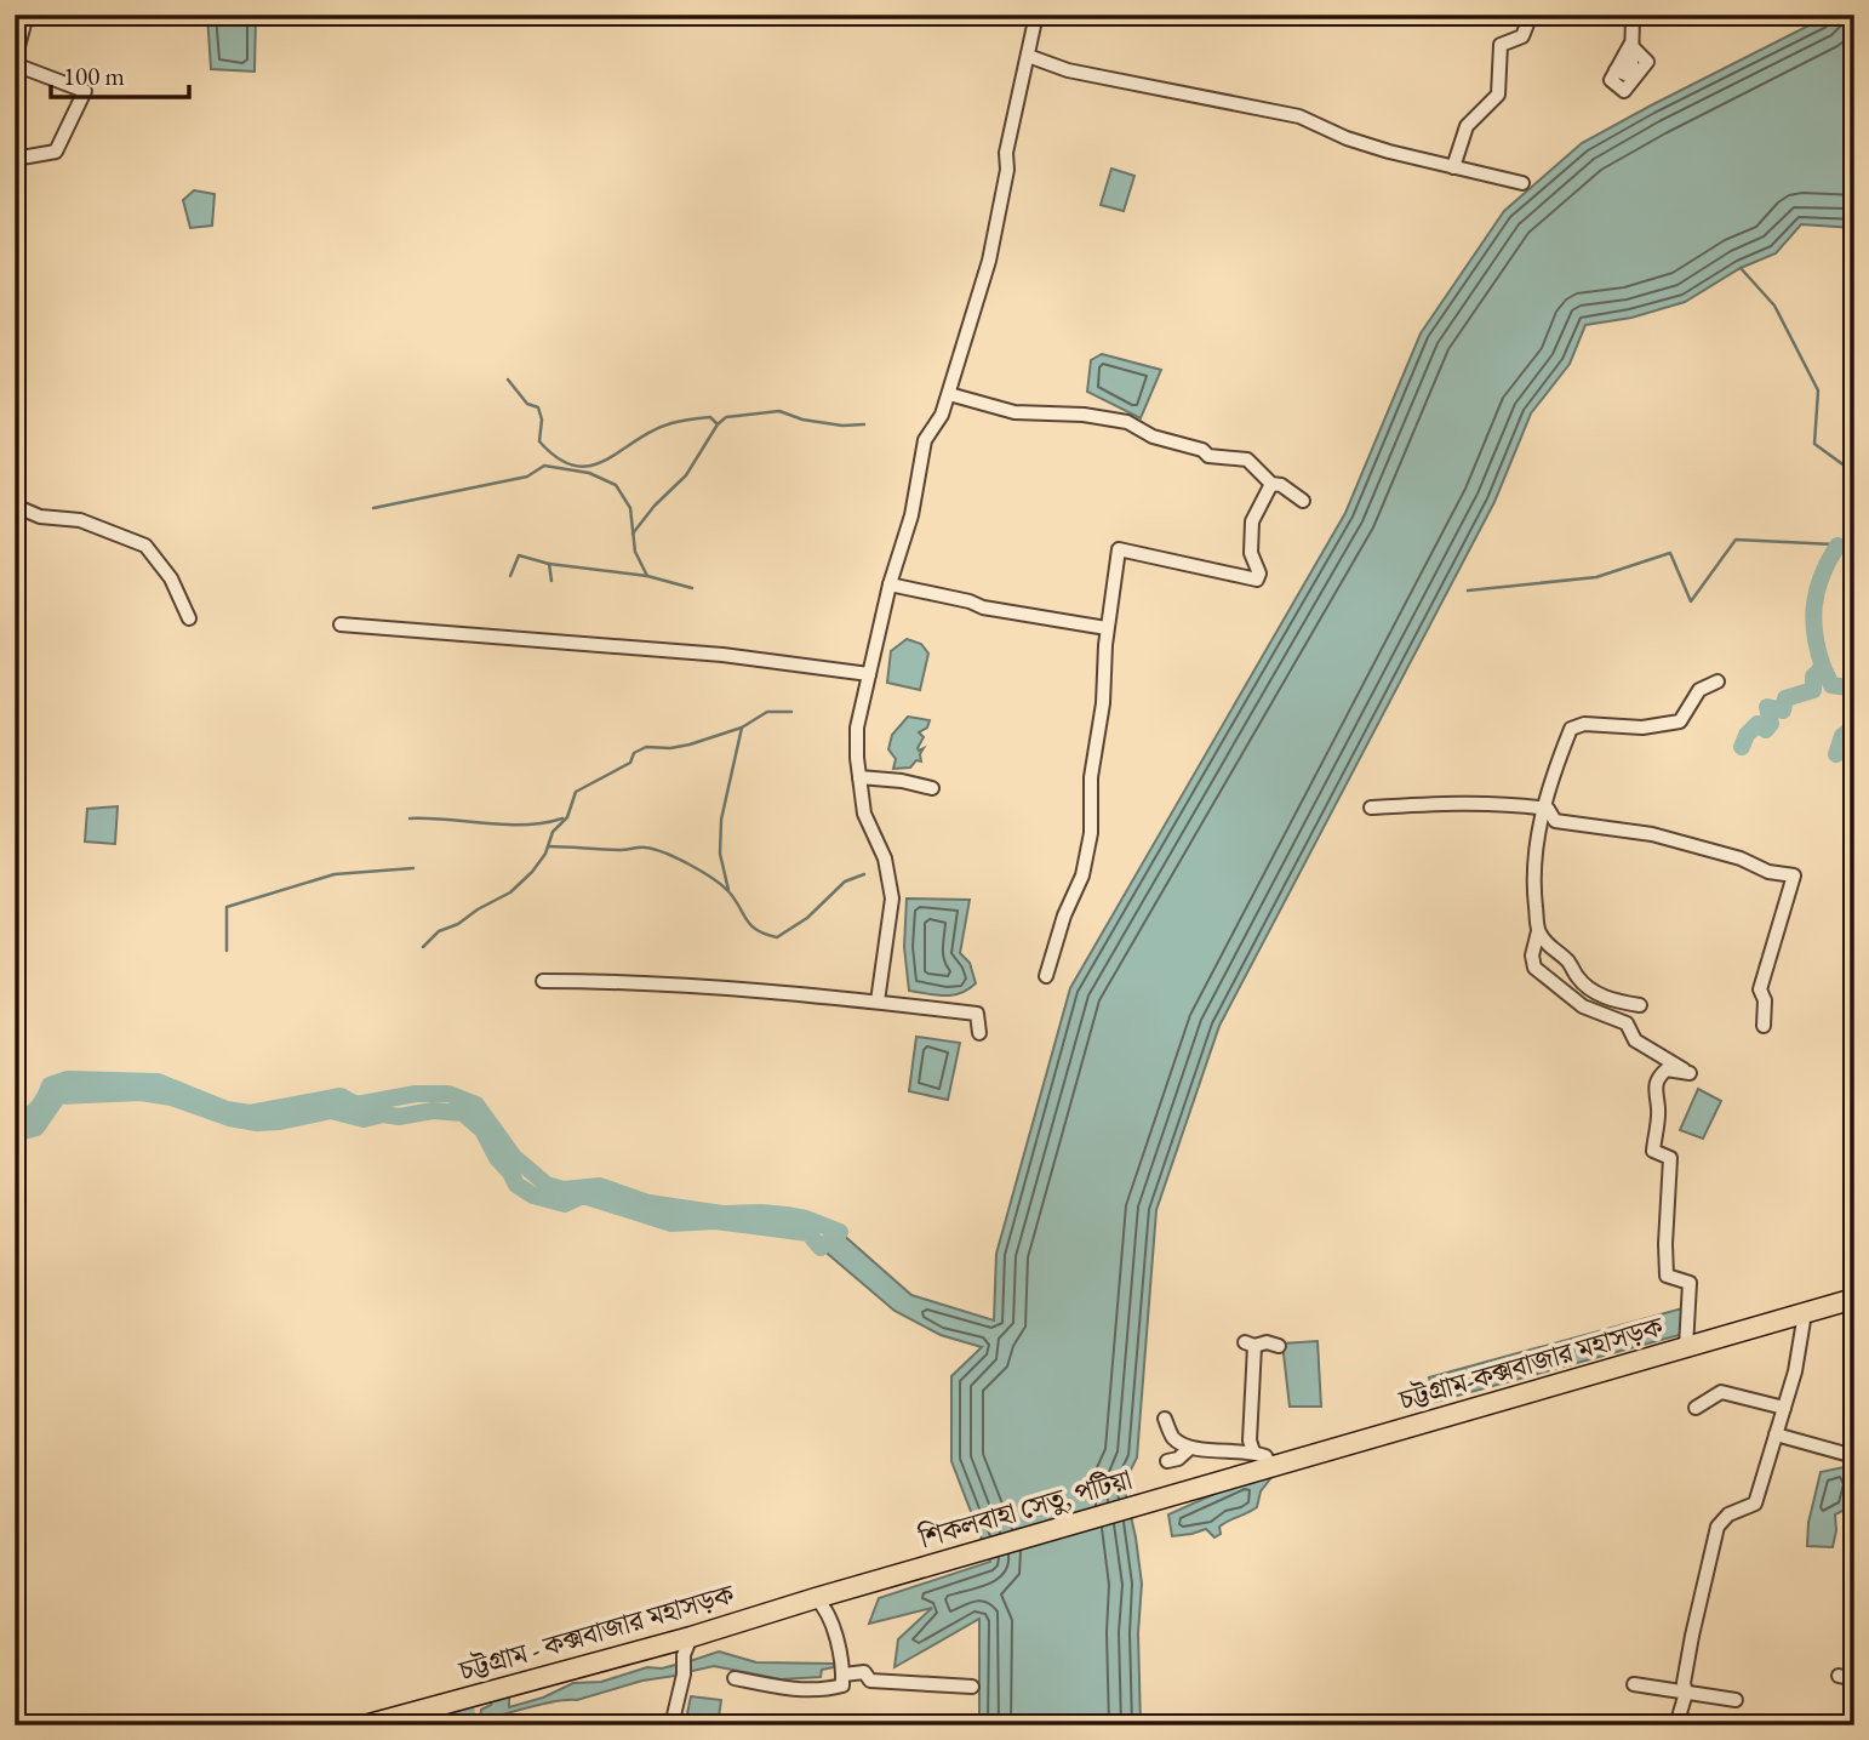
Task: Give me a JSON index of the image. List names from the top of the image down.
{
  "streets": {
    "highway": ["চট্টগ্রাম-কক্সবাজার মহাসড়ক", "শিকলবাহা সেতু, পটিয়া", "চট্টগ্রাম - কক্সবাজার মহাসড়ক"]
  },
  "crossings": [
    ["চট্টগ্রাম-কক্সবাজার মহাসড়ক", "শিকলবাহা সেতু, পটিয়া"],
    ["শিকলবাহা সেতু, পটিয়া", "চট্টগ্রাম - কক্সবাজার মহাসড়ক"]
  ],
  "scale_bar": "100 m"
}
